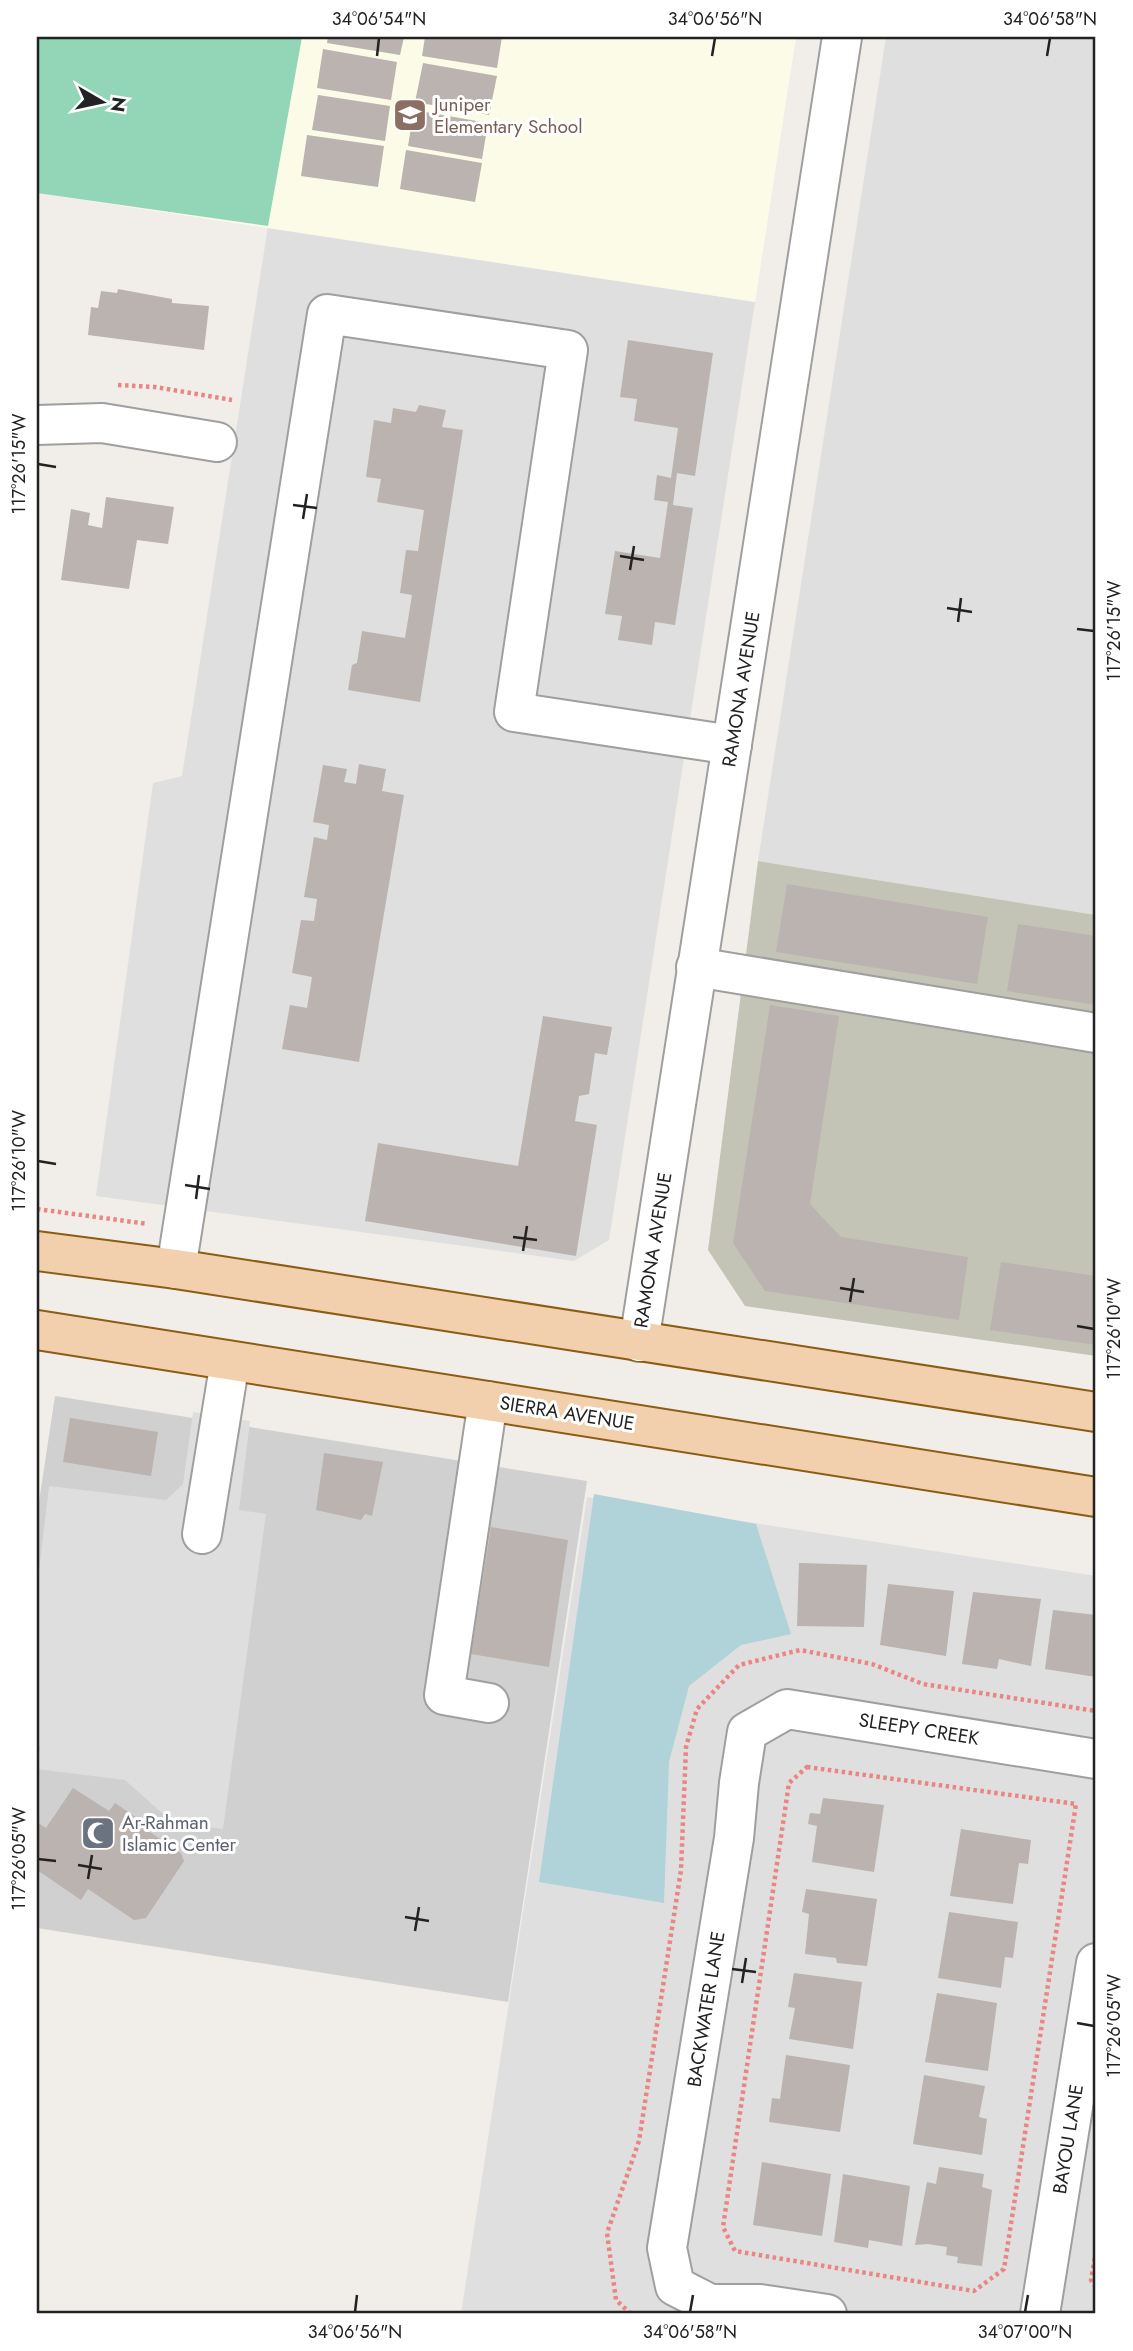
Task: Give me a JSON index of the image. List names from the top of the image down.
{
  "streets": {
    "main road": ["SIERRA AVENUE"],
    "street": [
      "RAMONA AVENUE",
      "SLEEPY CREEK",
      "BACKWATER LANE",
      "BAYOU LANE"
    ]
  },
  "crossings": [
    ["SLEEPY CREEK", "BACKWATER LANE"]
  ],
  "places": {
    "school or university": ["Juniper Elementary School"],
    "mosque": ["Ar-Rahman Islamic Center"]
  },
  "north": "right",
  "coordinates": [
    "34°06'54\"N",
    "34°06'56\"N",
    "34°06'58\"N",
    "117°26'15\"W",
    "117°26'10\"W",
    "117°26'05\"W",
    "34°07'00\"N"
  ]
}
